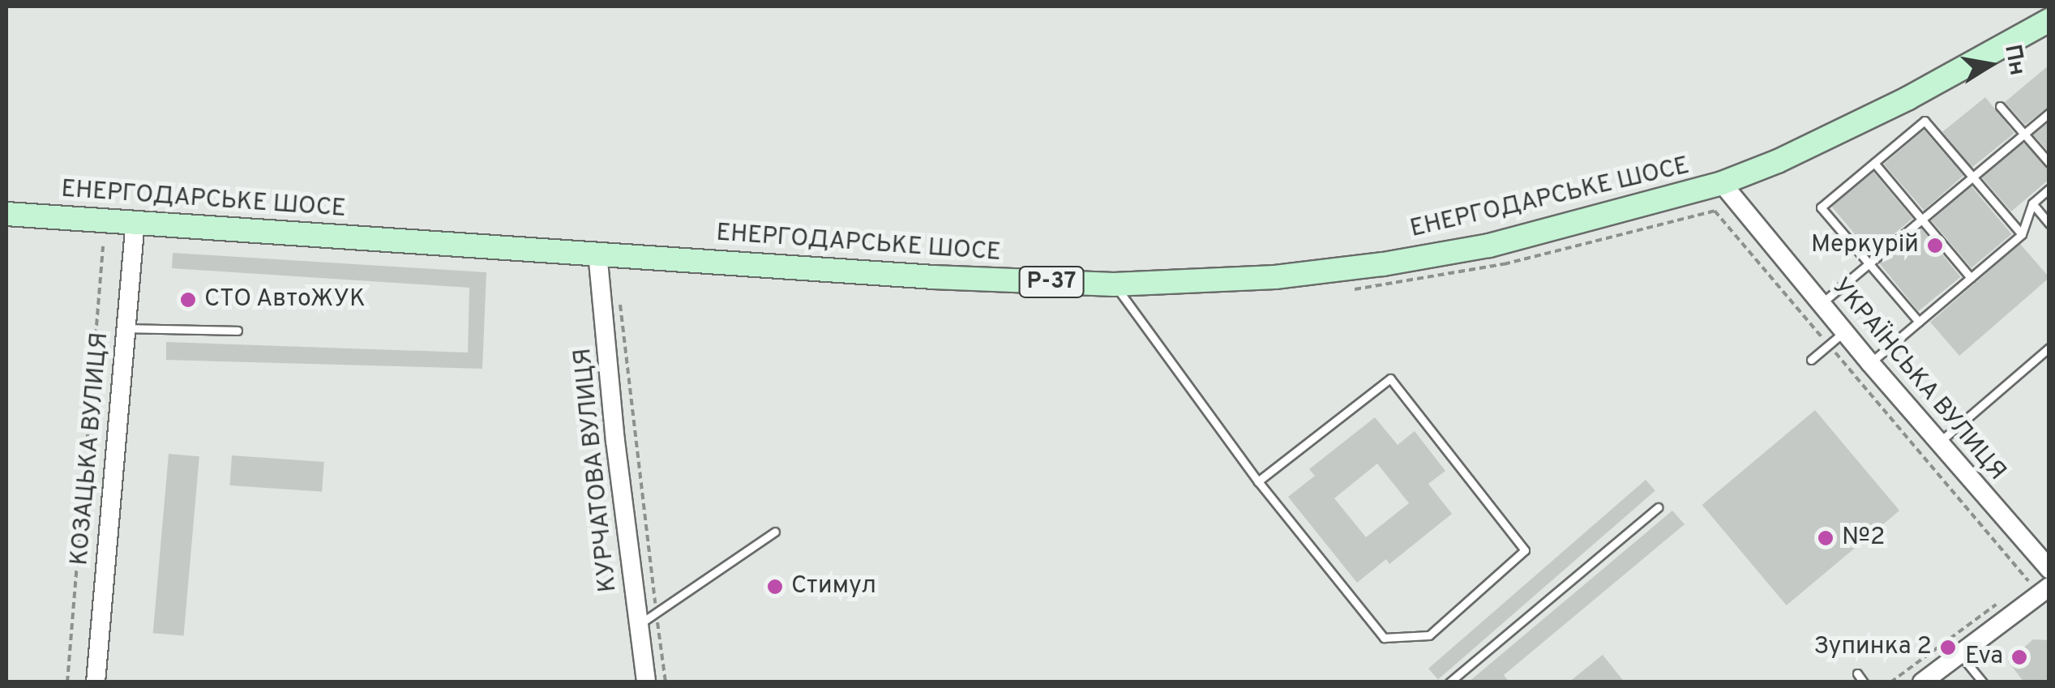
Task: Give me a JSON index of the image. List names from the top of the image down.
{
  "streets": {
    "main road": ["ЕНЕРГОДАРСЬКЕ ШОСЕ", "Р-37"],
    "street": ["УКРАЇНСЬКА ВУЛИЦЯ", "КОЗАЦЬКА ВУЛИЦЯ", "КУРЧАТОВА ВУЛИЦЯ"]
  },
  "crossings": [
    ["ЕНЕРГОДАРСЬКЕ ШОСЕ", "УКРАЇНСЬКА ВУЛИЦЯ"],
    ["ЕНЕРГОДАРСЬКЕ ШОСЕ", "КОЗАЦЬКА ВУЛИЦЯ"],
    ["ЕНЕРГОДАРСЬКЕ ШОСЕ", "КУРЧАТОВА ВУЛИЦЯ"]
  ],
  "places": [
    "Меркурій",
    "СТО АвтоЖУК",
    "№2",
    "Стимул",
    "Зупинка 2",
    "Eva"
  ],
  "north": "right"
}
